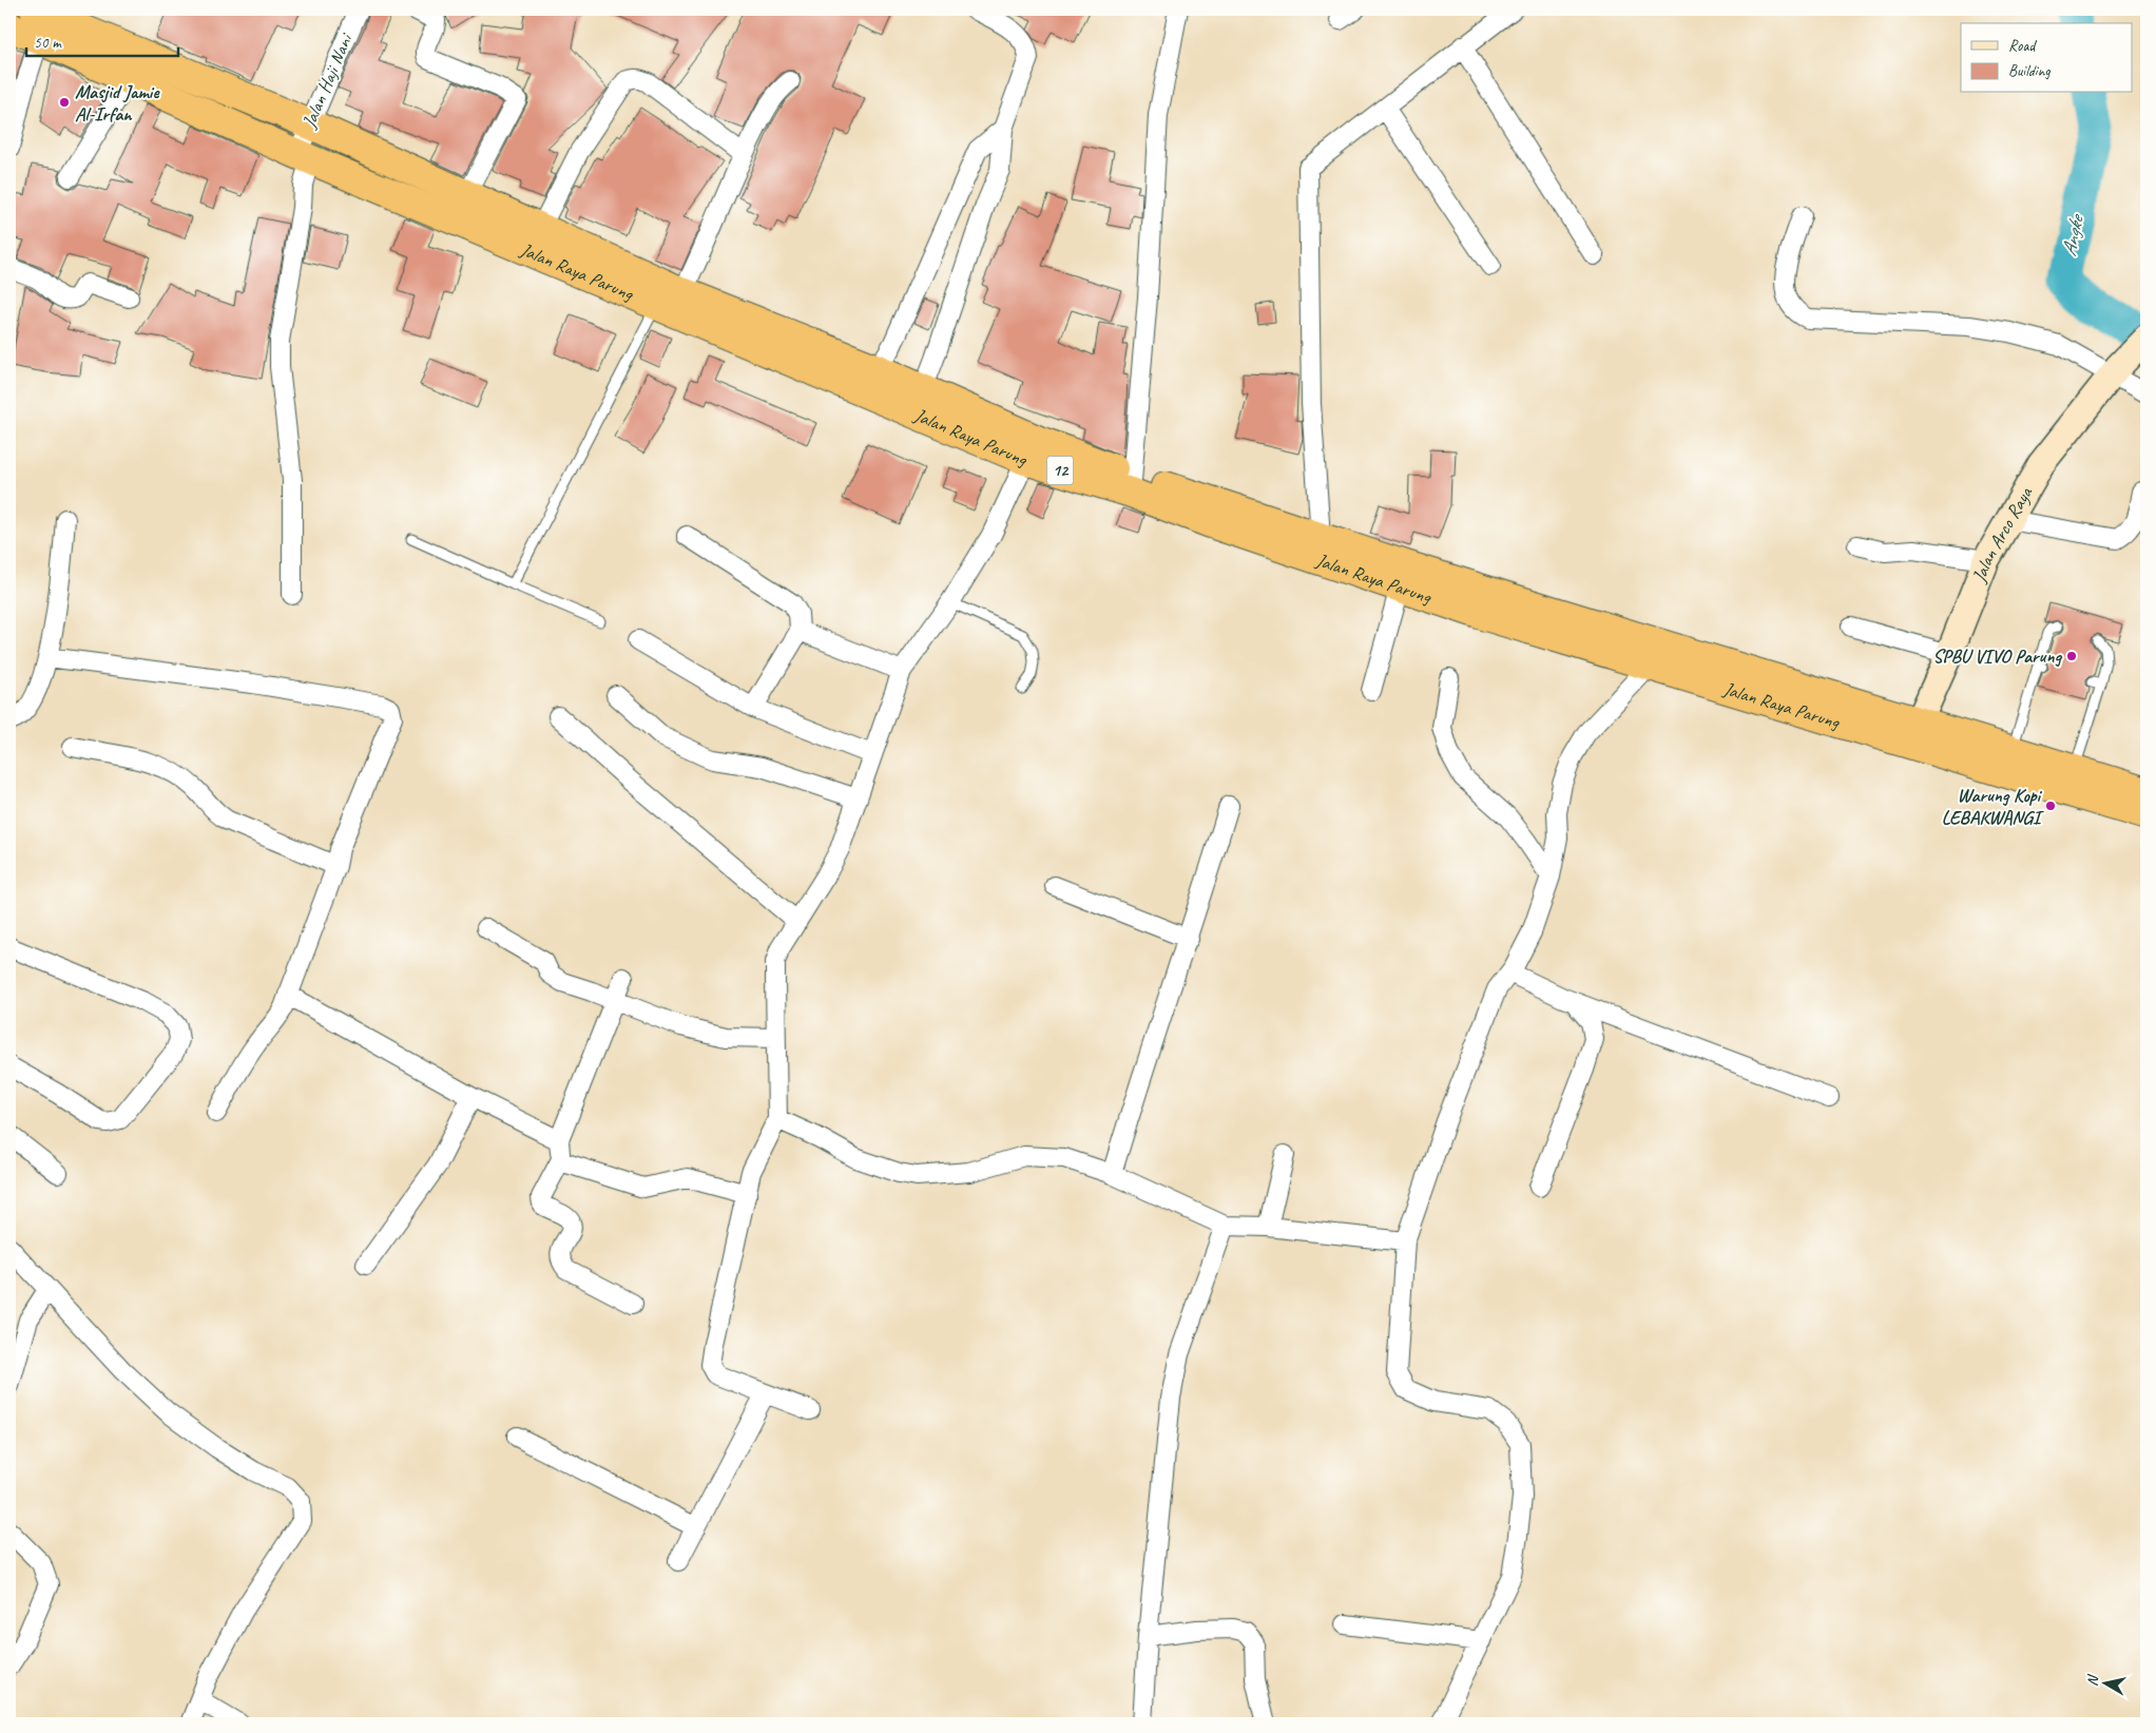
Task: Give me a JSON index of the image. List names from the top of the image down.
{
  "streets": {
    "highway": ["Jalan Raya Parung", "12"],
    "main road": ["Jalan Arco Raya"],
    "street": ["Jalan Haji Nani"]
  },
  "crossings": [
    ["Jalan Haji Nani", "Jalan Raya Parung"],
    ["Jalan Raya Parung", "Jalan Arco Raya"]
  ],
  "water": ["Angke"],
  "places": ["Masjid Jamie Al-Irfan", "SPBU VIVO Parung", "Warung Kopi LEBAKWANGI"],
  "legend": ["Road", "Building"],
  "scale_bar": "50 m",
  "north": "left"
}
